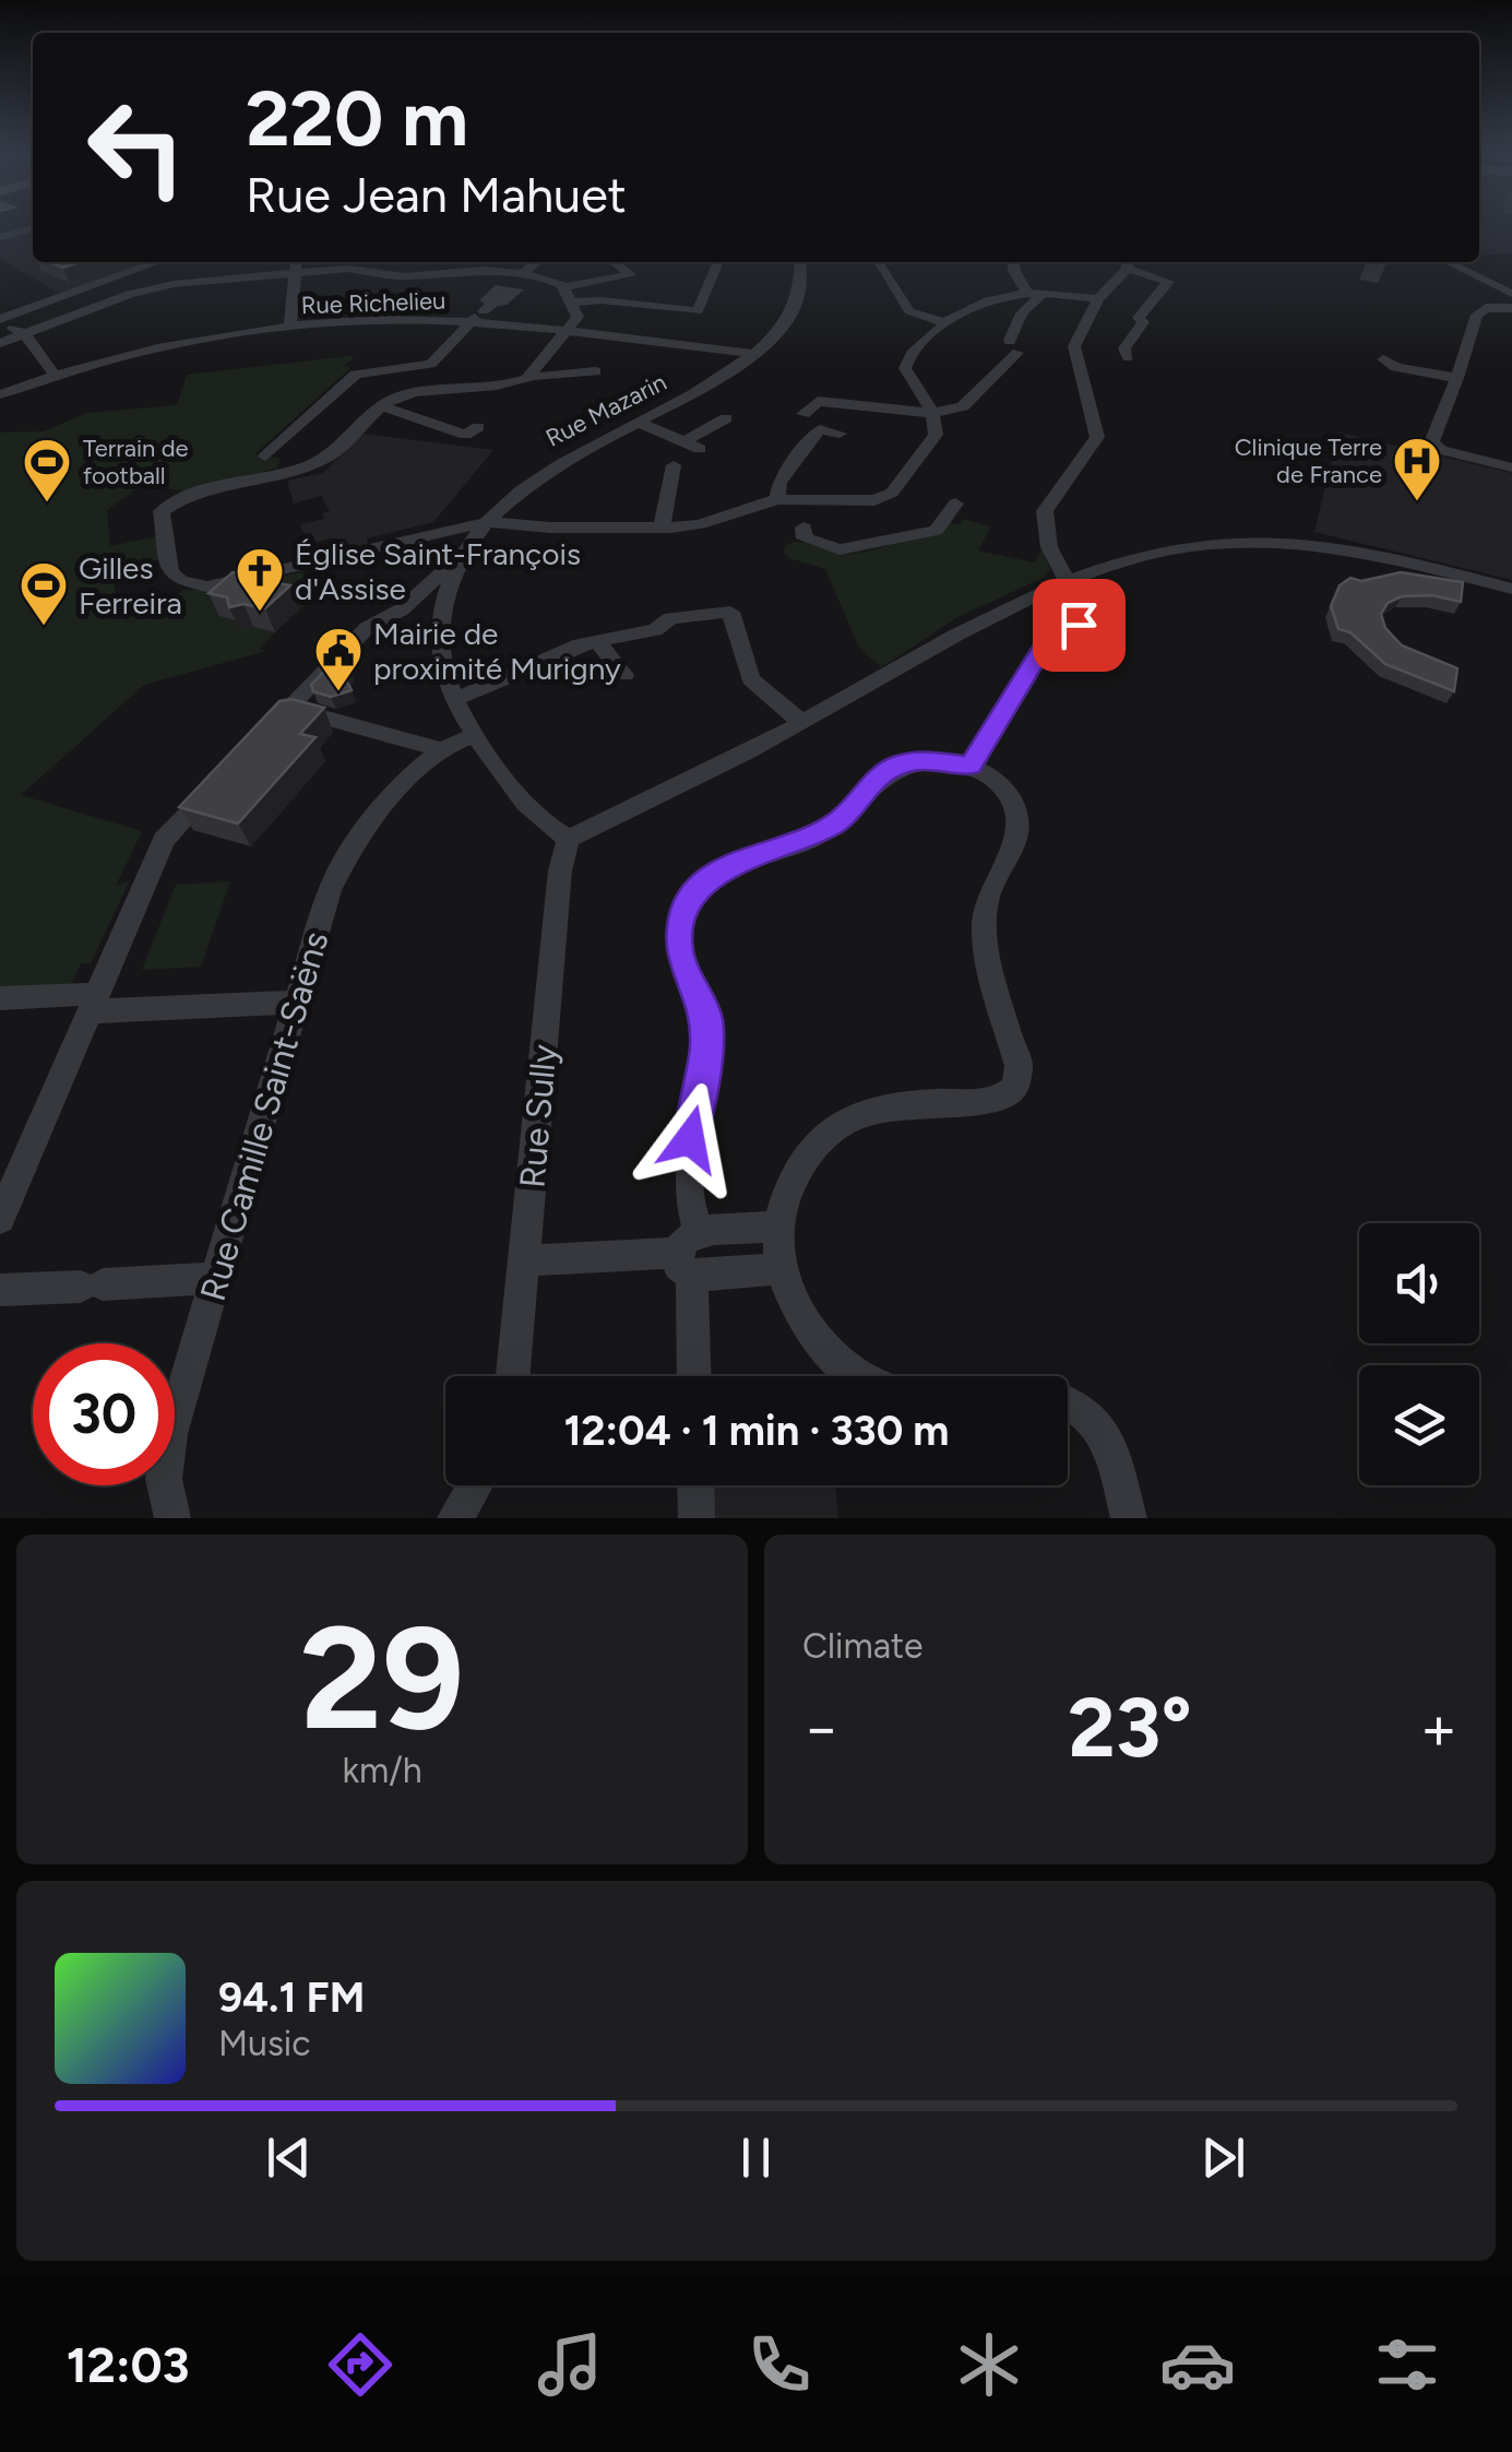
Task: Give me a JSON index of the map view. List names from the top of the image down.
{
  "streets": {
    "street": [
      "Rue Richelieu",
      "Rue Mazarin",
      "Rue Camille Saint-Saëns",
      "Rue Sully"
    ]
  },
  "crossings": [
    ["Rue Richelieu", "Rue Mazarin"],
    ["Rue Mazarin", "Rue Camille Saint-Saëns"],
    ["Rue Mazarin", "Rue Sully"]
  ],
  "places": {
    "hospital": ["Clinique Terre de France"],
    "sports": ["Terrain de football", "Gilles Ferreira"],
    "church": ["Église Saint-François d'Assise"],
    "public building": ["Mairie de proximité Murigny"]
  },
  "page": {
    "turn": ["220 m", "Rue Jean Mahuet"],
    "limit": "30",
    "trip": "12:04 · 1 min · 330 m",
    "tile": [
      ["29", "km/h"],
      "Climate"
    ],
    "heat": ["−", "23°", "+"],
    "song": ["94.1 FM", "Music"],
    "tabs": "12:03"
  }
}
